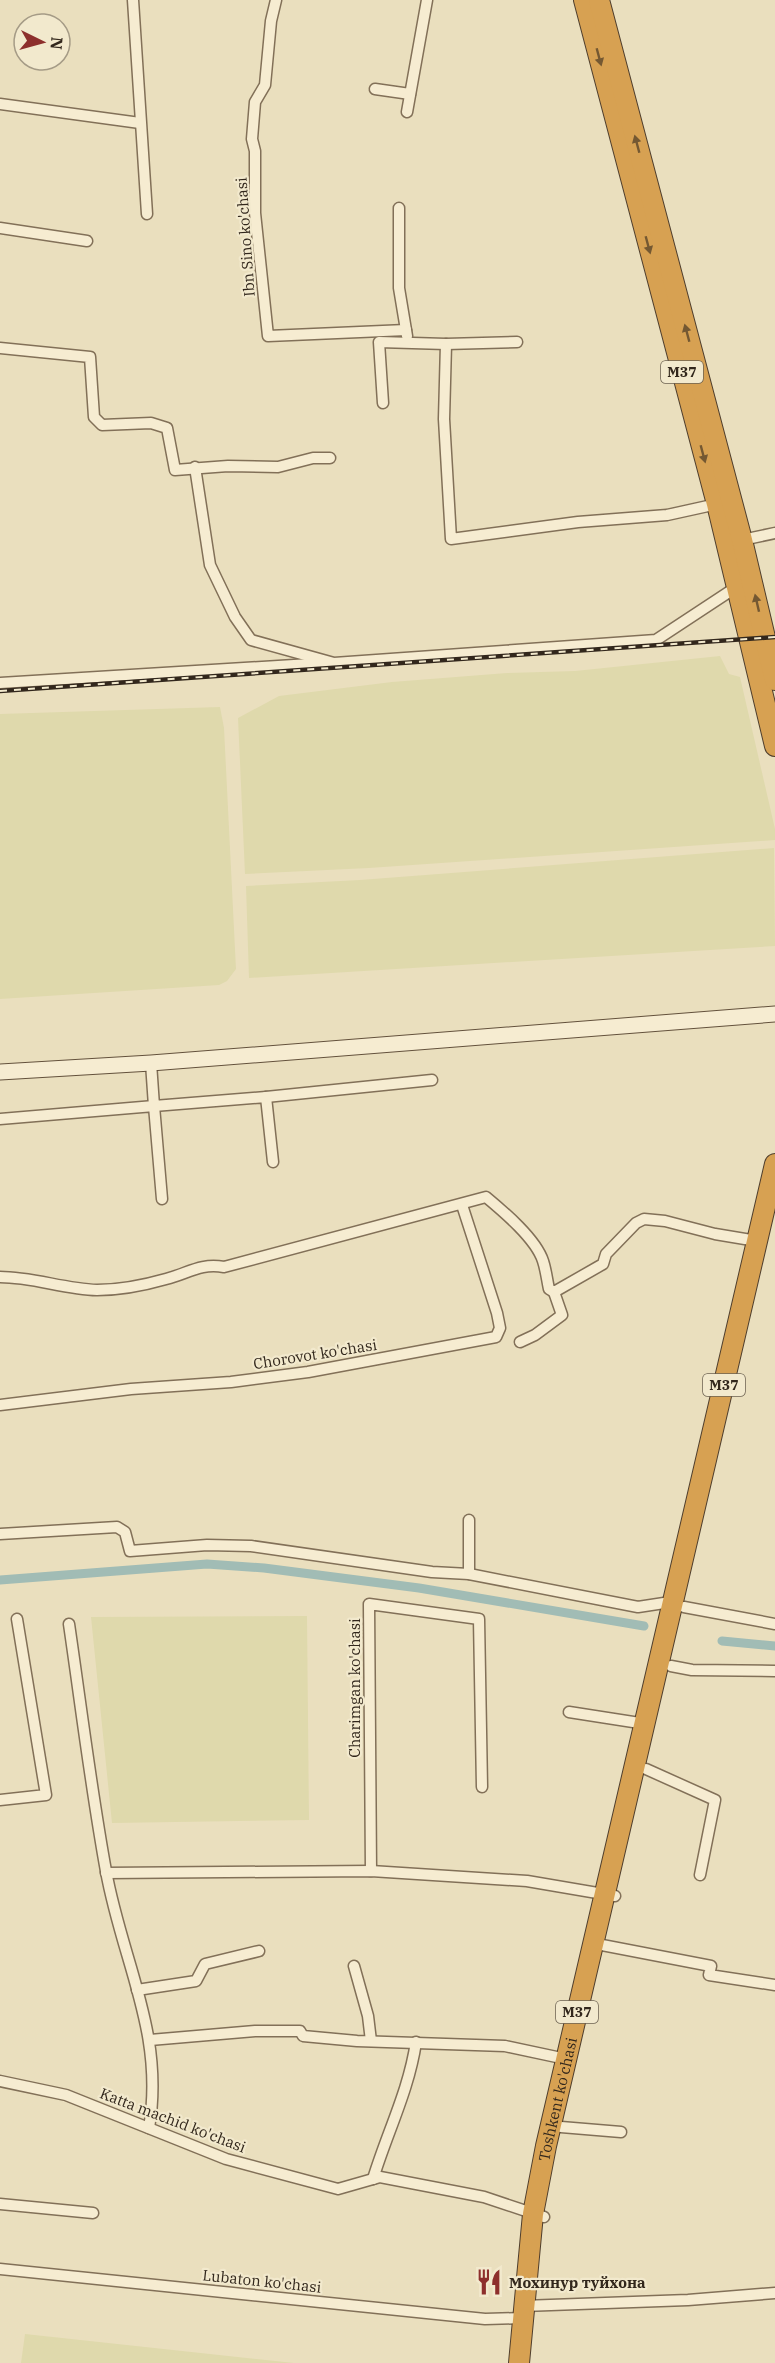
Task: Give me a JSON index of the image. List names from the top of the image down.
{
  "streets": {
    "highway": ["M37", "Toshkent ko'chasi"],
    "street": [
      "Ibn Sino ko'chasi",
      "Chorovot ko'chasi",
      "Charimgan ko'chasi",
      "Katta machid ko'chasi",
      "Lubaton ko'chasi"
    ]
  },
  "crossings": [
    ["M37", "Toshkent ko'chasi"],
    ["Toshkent ko'chasi", "Katta machid ko'chasi"],
    ["Toshkent ko'chasi", "Lubaton ko'chasi"]
  ],
  "places": {
    "restaurant": ["Мохинур туйхона"]
  },
  "north": "right"
}
